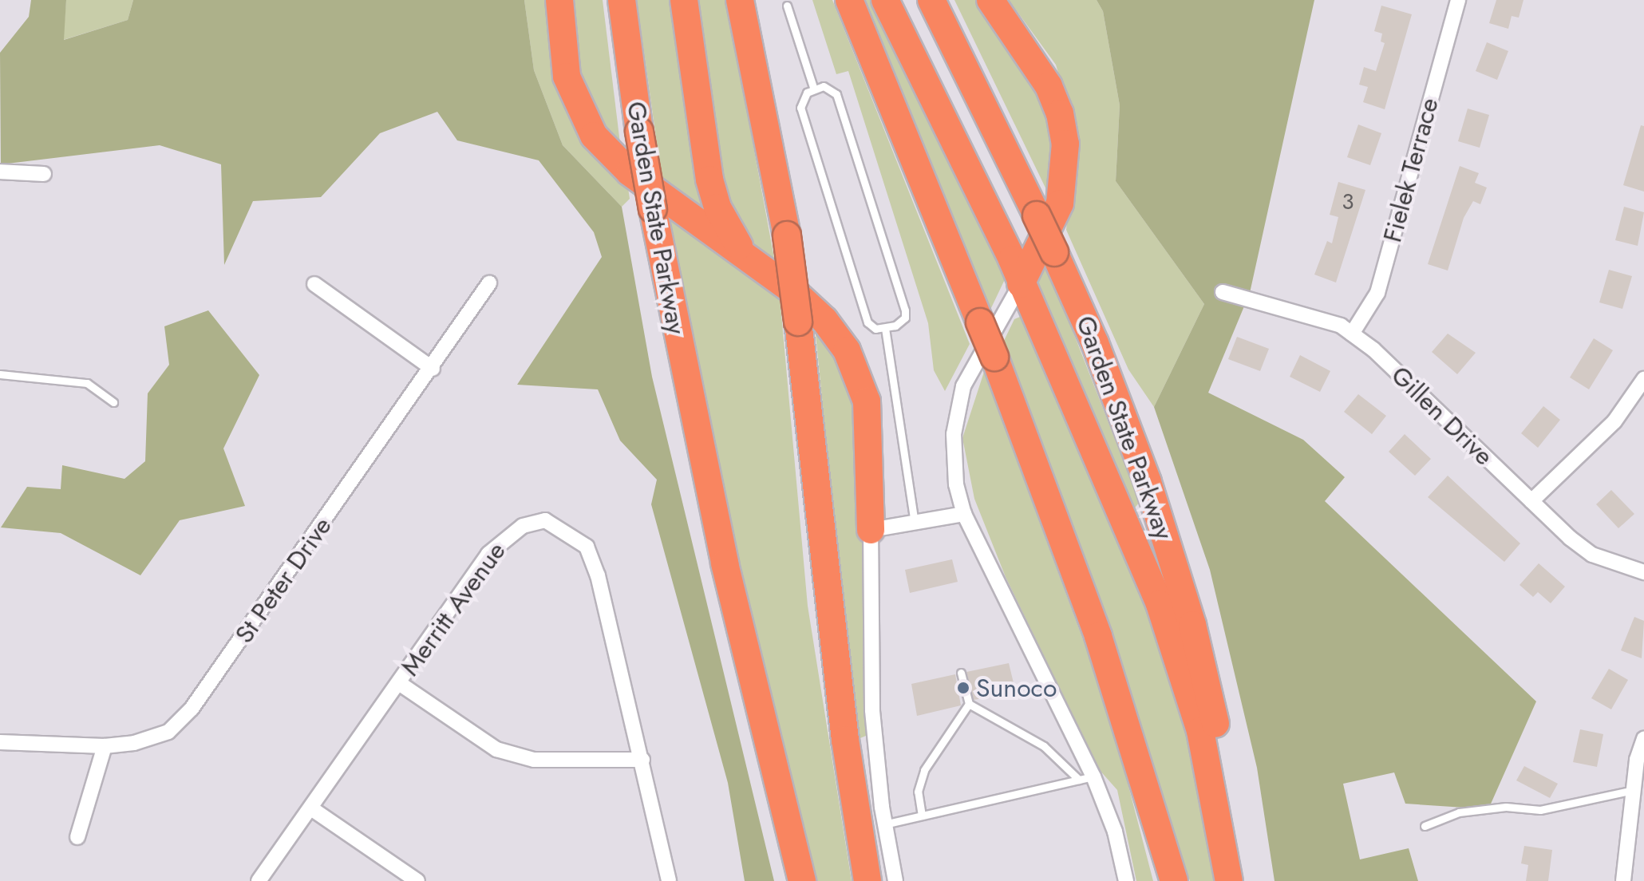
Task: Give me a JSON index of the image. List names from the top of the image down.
{
  "streets": {
    "highway": ["Garden State Parkway"],
    "street": [
      "Fielek Terrace",
      "Gillen Drive",
      "St Peter Drive",
      "Merritt Avenue"
    ]
  },
  "crossings": [
    ["Fielek Terrace", "Gillen Drive"]
  ],
  "places": ["Sunoco"],
  "house_numbers": ["3"]
}
